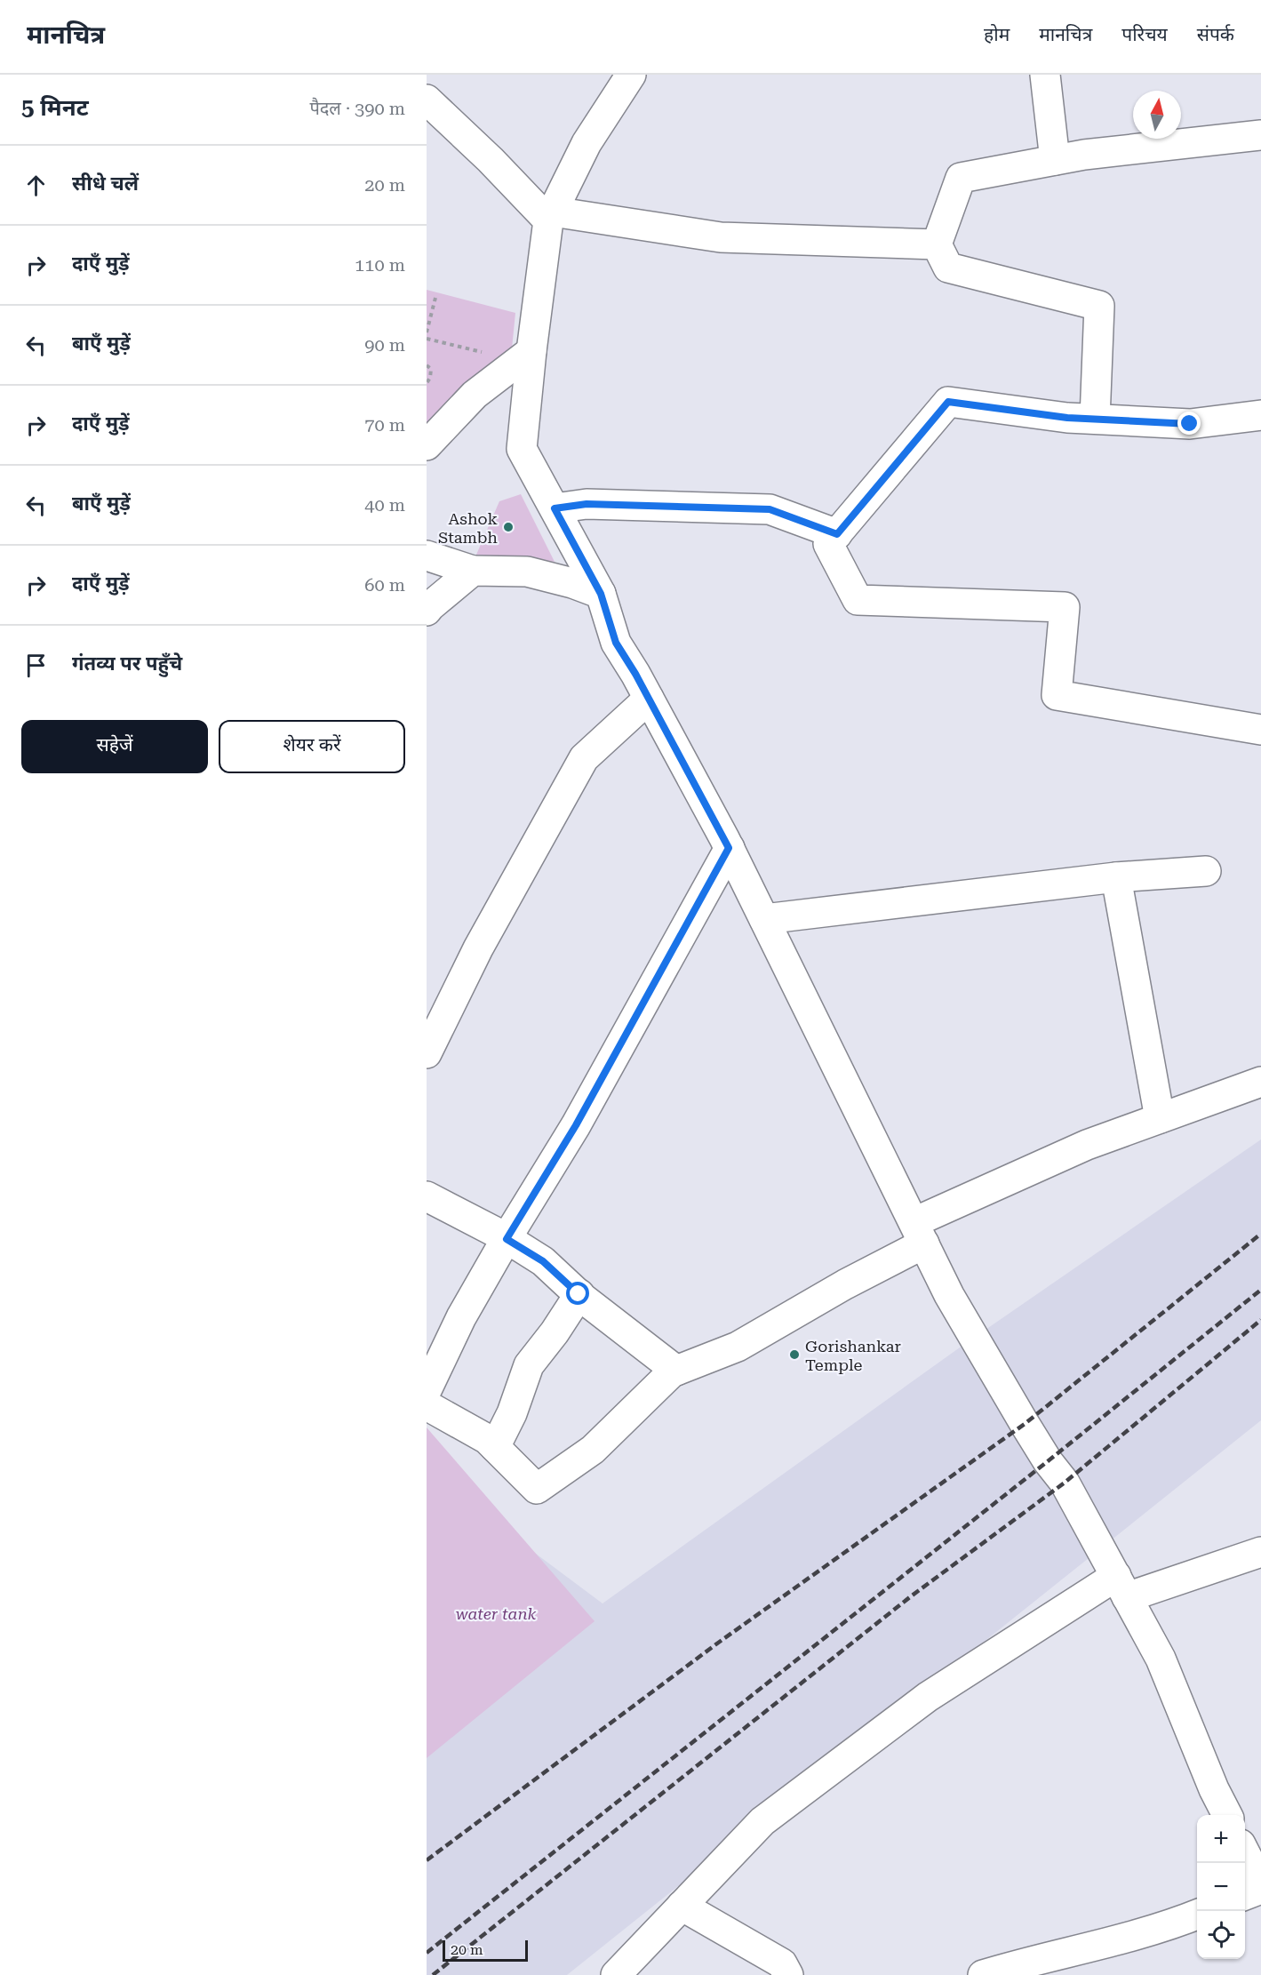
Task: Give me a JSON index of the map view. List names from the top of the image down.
{
  "parks": ["water tank"],
  "places": ["Ashok Stambh", "Gorishankar Temple"],
  "scale_bar": "20 m",
  "north": "top",
  "page": {
    "header": "मानचित्र",
    "nav": [
      "होम",
      "मानचित्र",
      "परिचय",
      "संपर्क"
    ],
    "heading": ["5 मिनट", "पैदल · 390 m"],
    "list": [
      ["सीधे चलें", "20 m"],
      ["दाएँ मुड़ें", "110 m"],
      ["बाएँ मुड़ें", "90 m"],
      ["दाएँ मुड़ें", "70 m"],
      ["बाएँ मुड़ें", "40 m"],
      ["दाएँ मुड़ें", "60 m"],
      "गंतव्य पर पहुँचे"
    ],
    "buttons": ["सहेजें", "शेयर करें"],
    "map_buttons": ["+", "−"],
    "scale": "20 m"
  }
}
